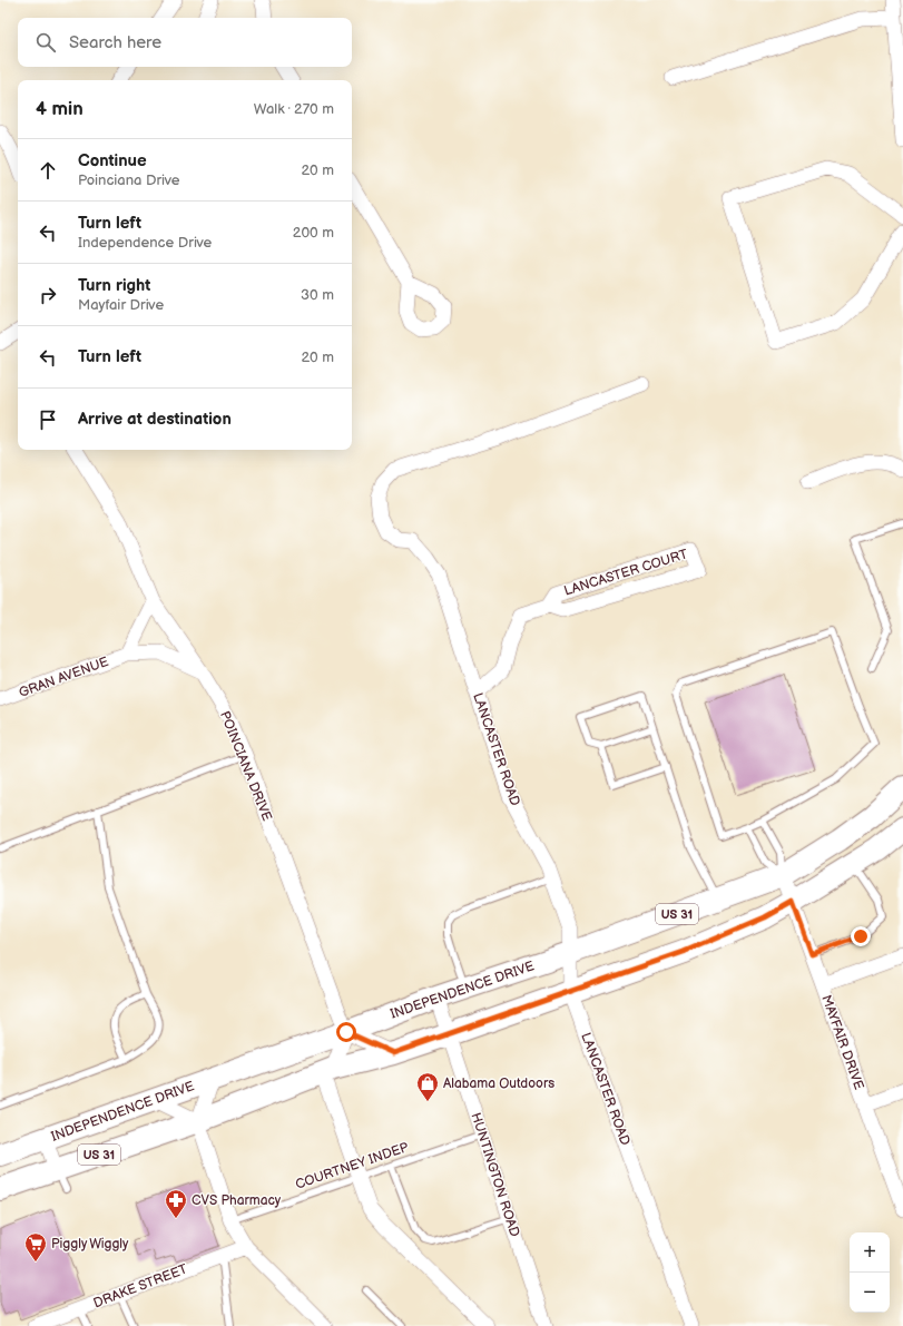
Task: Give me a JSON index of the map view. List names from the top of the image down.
{
  "streets": {
    "main road": ["US 31", "INDEPENDENCE DRIVE"],
    "street": [
      "LANCASTER COURT",
      "GRAN AVENUE",
      "LANCASTER ROAD",
      "POINCIANA DRIVE",
      "MAYFAIR DRIVE",
      "HUNTINGTON ROAD",
      "DRAKE STREET"
    ],
    "lane": ["COURTNEY INDEP"]
  },
  "crossings": [
    ["LANCASTER COURT", "LANCASTER ROAD"],
    ["GRAN AVENUE", "POINCIANA DRIVE"],
    ["LANCASTER ROAD", "US 31"],
    ["LANCASTER ROAD", "INDEPENDENCE DRIVE"],
    ["POINCIANA DRIVE", "INDEPENDENCE DRIVE"],
    ["US 31", "MAYFAIR DRIVE"],
    ["US 31", "HUNTINGTON ROAD"],
    ["INDEPENDENCE DRIVE", "MAYFAIR DRIVE"],
    ["INDEPENDENCE DRIVE", "HUNTINGTON ROAD"],
    ["COURTNEY INDEP", "HUNTINGTON ROAD"]
  ],
  "places": {
    "shop": ["Alabama Outdoors"],
    "pharmacy": ["CVS Pharmacy"],
    "supermarket": ["Piggly Wiggly"]
  },
  "page": {
    "search": "Search here",
    "heading": ["4 min", "Walk · 270 m"],
    "list": [
      ["Continue", "Poinciana Drive", "20 m"],
      ["Turn left", "Independence Drive", "200 m"],
      ["Turn right", "Mayfair Drive", "30 m"],
      ["Turn left", "20 m"],
      "Arrive at destination"
    ],
    "map_buttons": ["+", "−"]
  }
}
